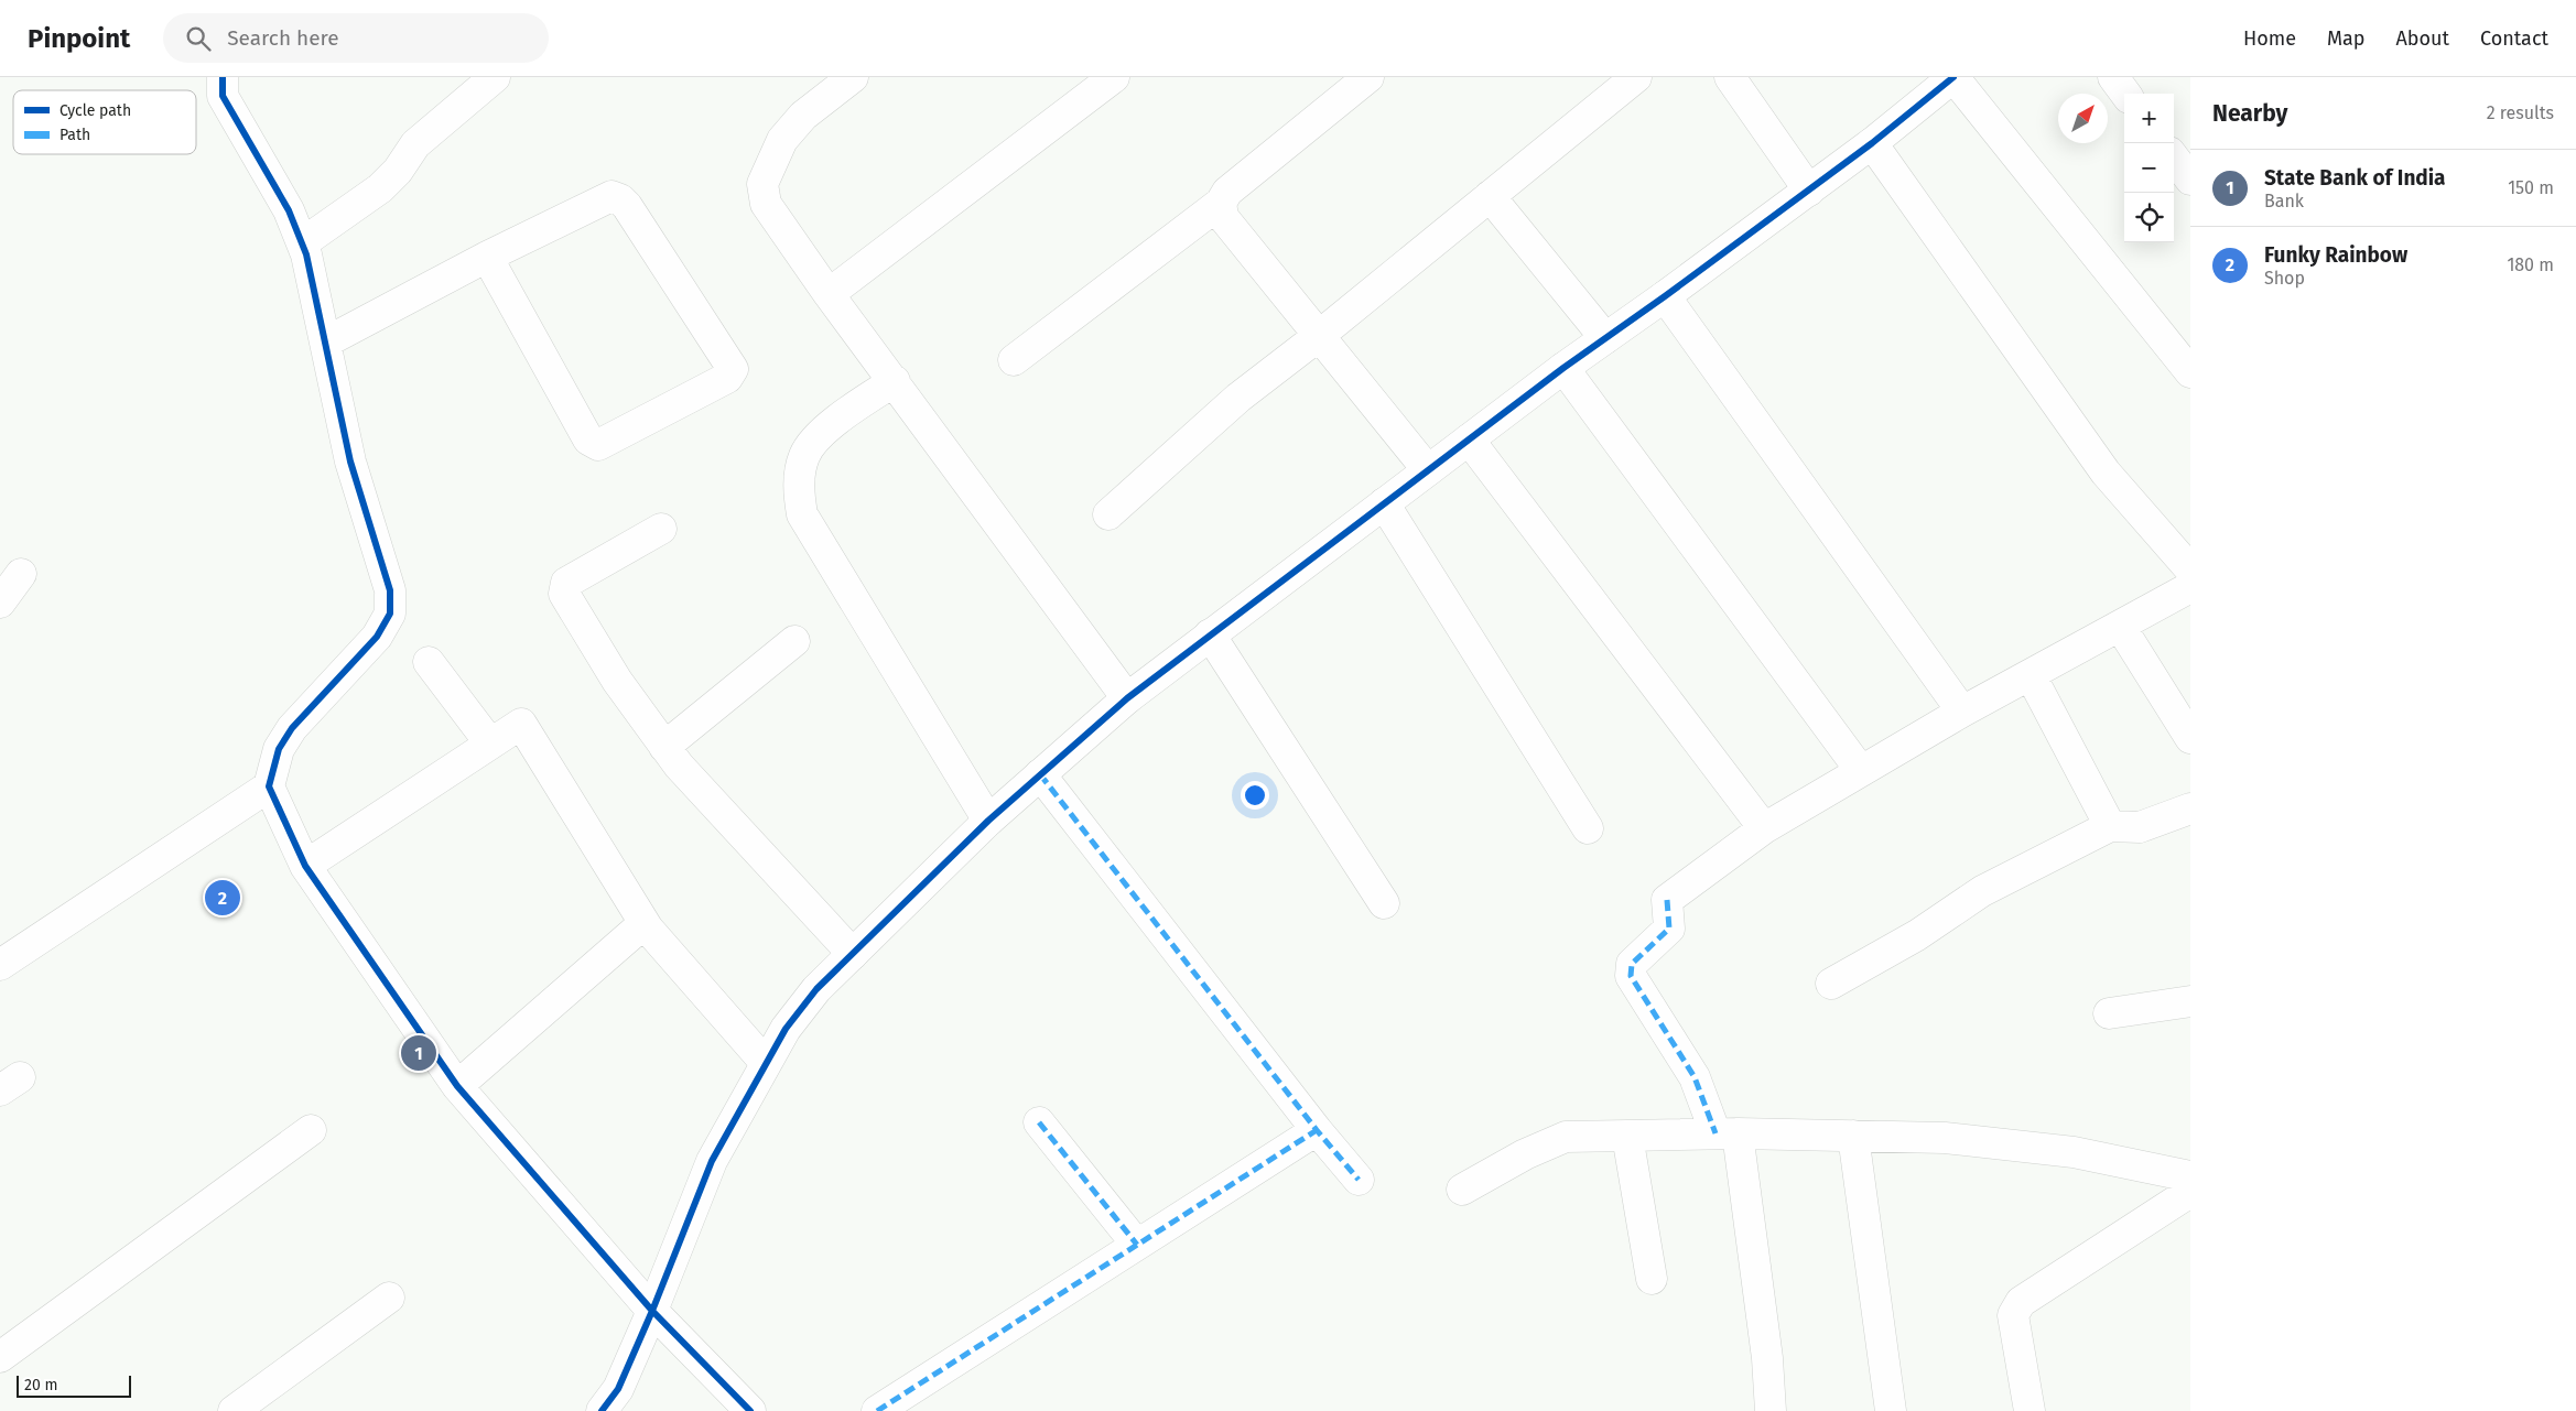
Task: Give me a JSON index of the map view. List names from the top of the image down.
{
  "legend": ["Cycle path", "Path"],
  "scale_bar": "20 m",
  "north": "top right",
  "page": {
    "header": "Pinpoint",
    "search": "Search here",
    "nav": [
      "Home",
      "Map",
      "About",
      "Contact"
    ],
    "heading": ["Nearby", "2 results"],
    "map_buttons": ["+", "−"],
    "list": [
      {
        "mark": "1",
        "name": "State Bank of India",
        "note": "Bank",
        "value": "150 m"
      },
      {
        "mark": "2",
        "name": "Funky Rainbow",
        "note": "Shop",
        "value": "180 m"
      }
    ],
    "pins": ["2", "1"],
    "scale": "20 m"
  }
}
